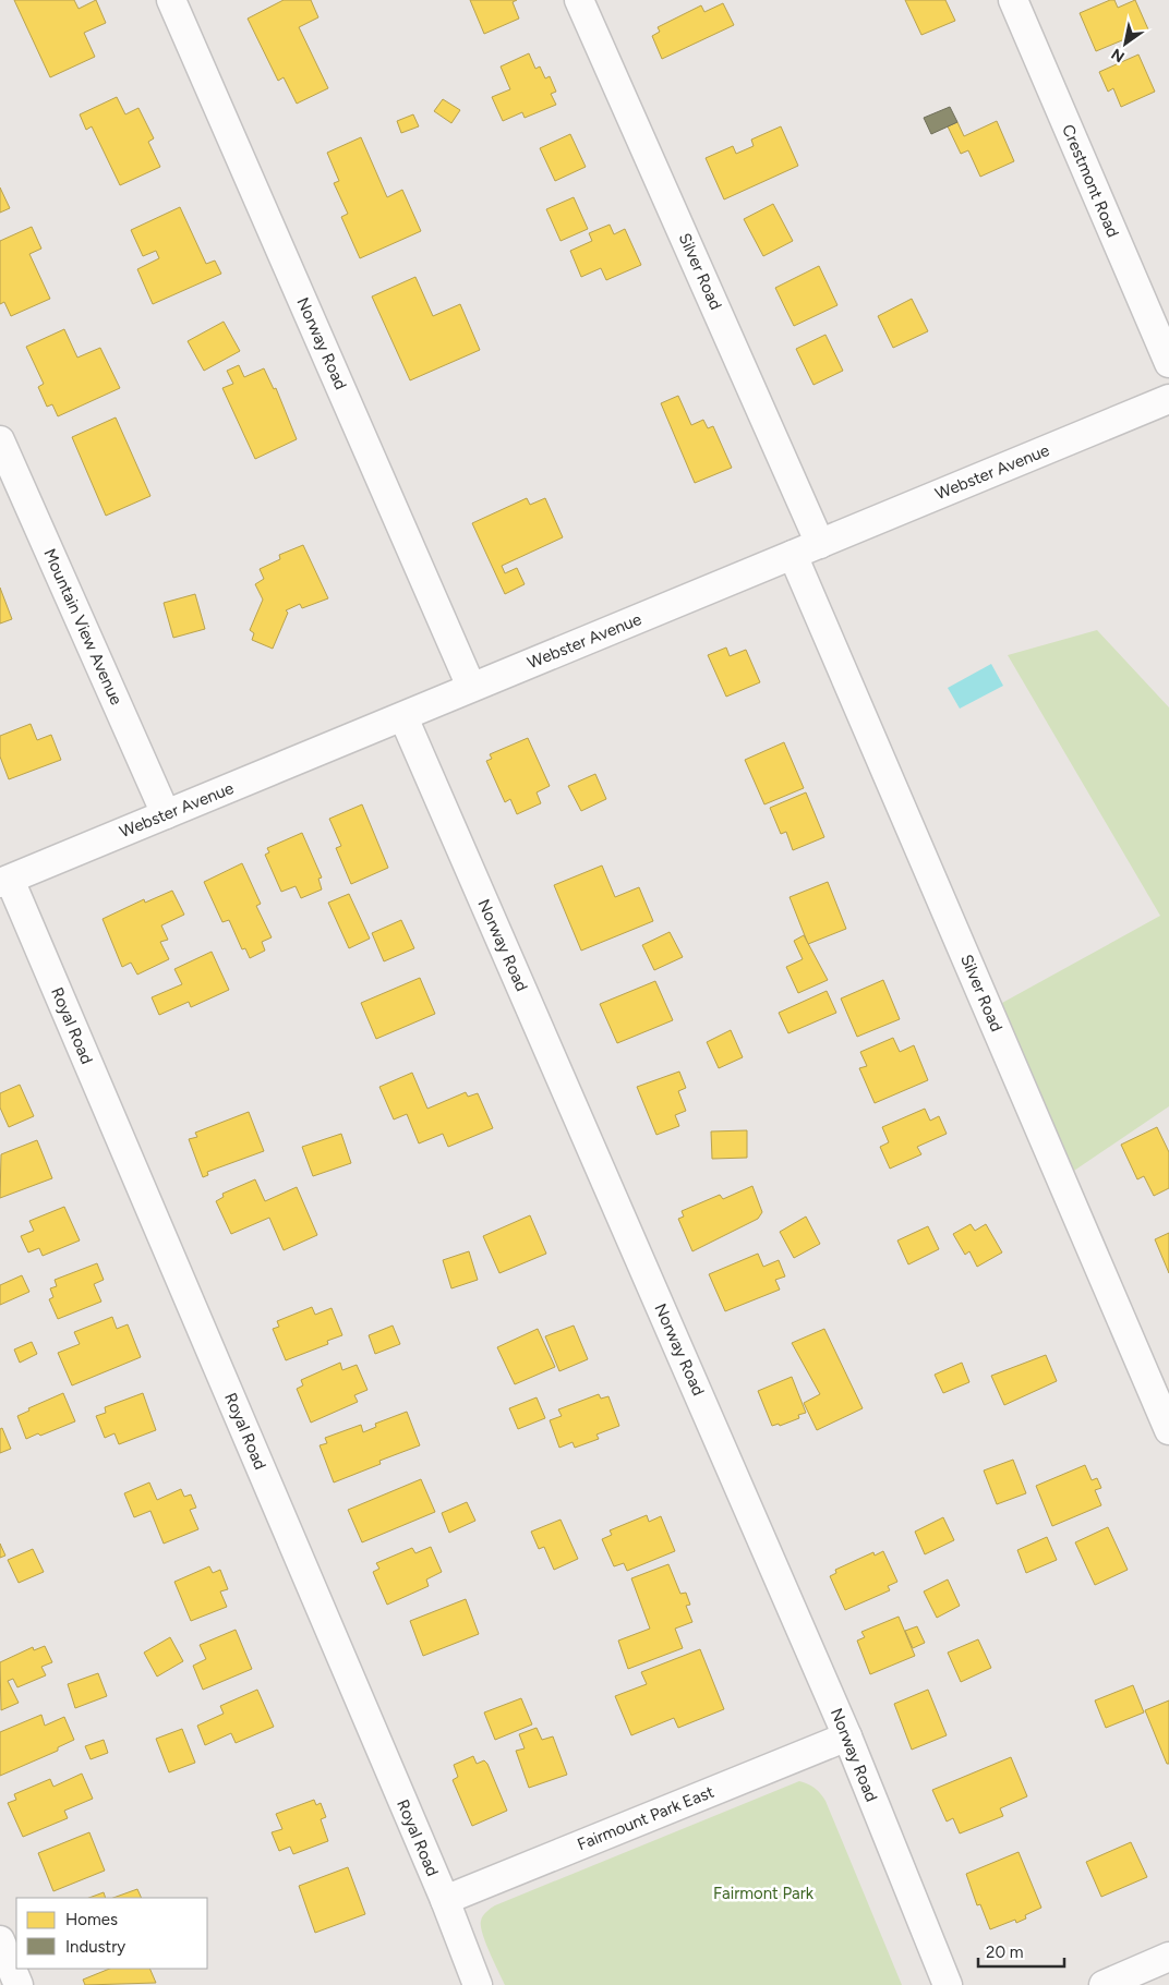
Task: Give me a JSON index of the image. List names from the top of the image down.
{
  "streets": {
    "street": [
      "Crestmont Road",
      "Silver Road",
      "Norway Road",
      "Webster Avenue",
      "Mountain View Avenue",
      "Royal Road",
      "Fairmount Park East"
    ]
  },
  "crossings": [
    ["Silver Road", "Webster Avenue"],
    ["Norway Road", "Webster Avenue"],
    ["Norway Road", "Fairmount Park East"],
    ["Webster Avenue", "Mountain View Avenue"],
    ["Webster Avenue", "Royal Road"],
    ["Royal Road", "Fairmount Park East"]
  ],
  "parks": ["Fairmont Park"],
  "legend": ["Homes", "Industry"],
  "scale_bar": "20 m",
  "north": "bottom left"
}
